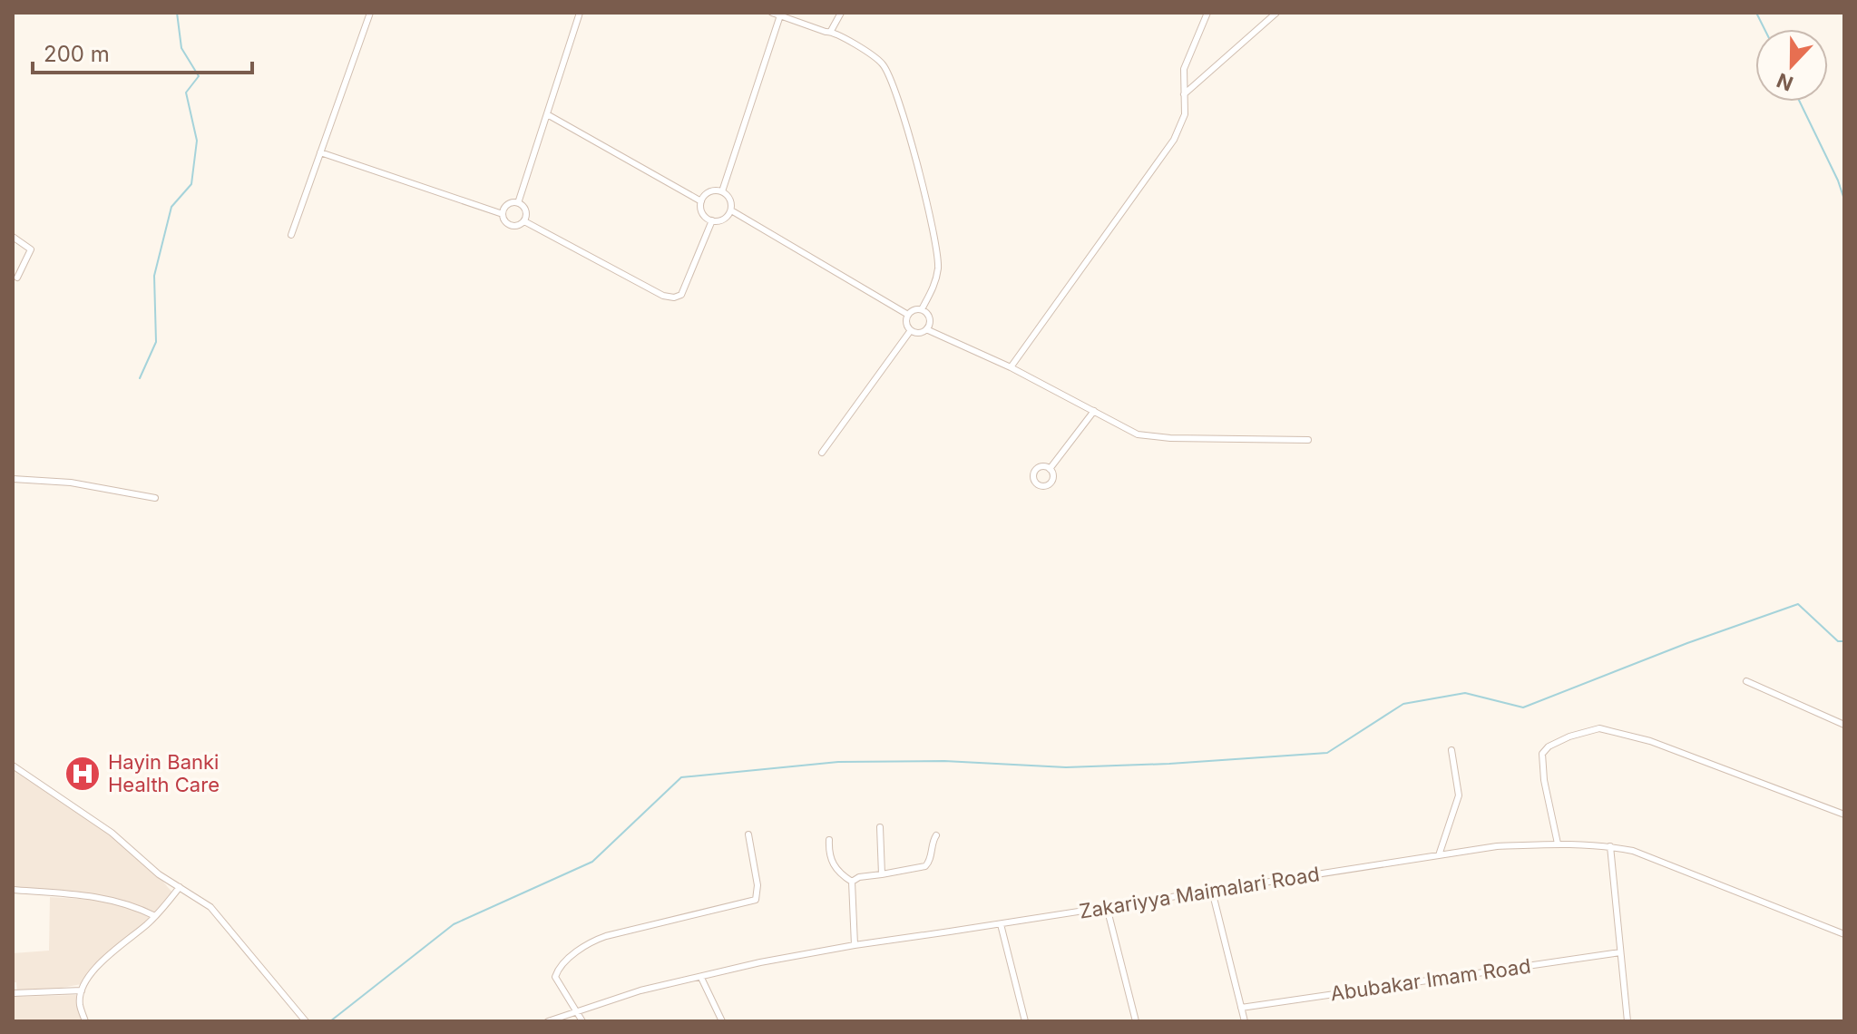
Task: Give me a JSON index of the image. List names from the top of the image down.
{
  "streets": {
    "street": ["Zakariyya Maimalari Road", "Abubakar Imam Road"]
  },
  "places": {
    "hospital": ["Hayin Banki Health Care"]
  },
  "scale_bar": "200 m",
  "north": "bottom"
}
